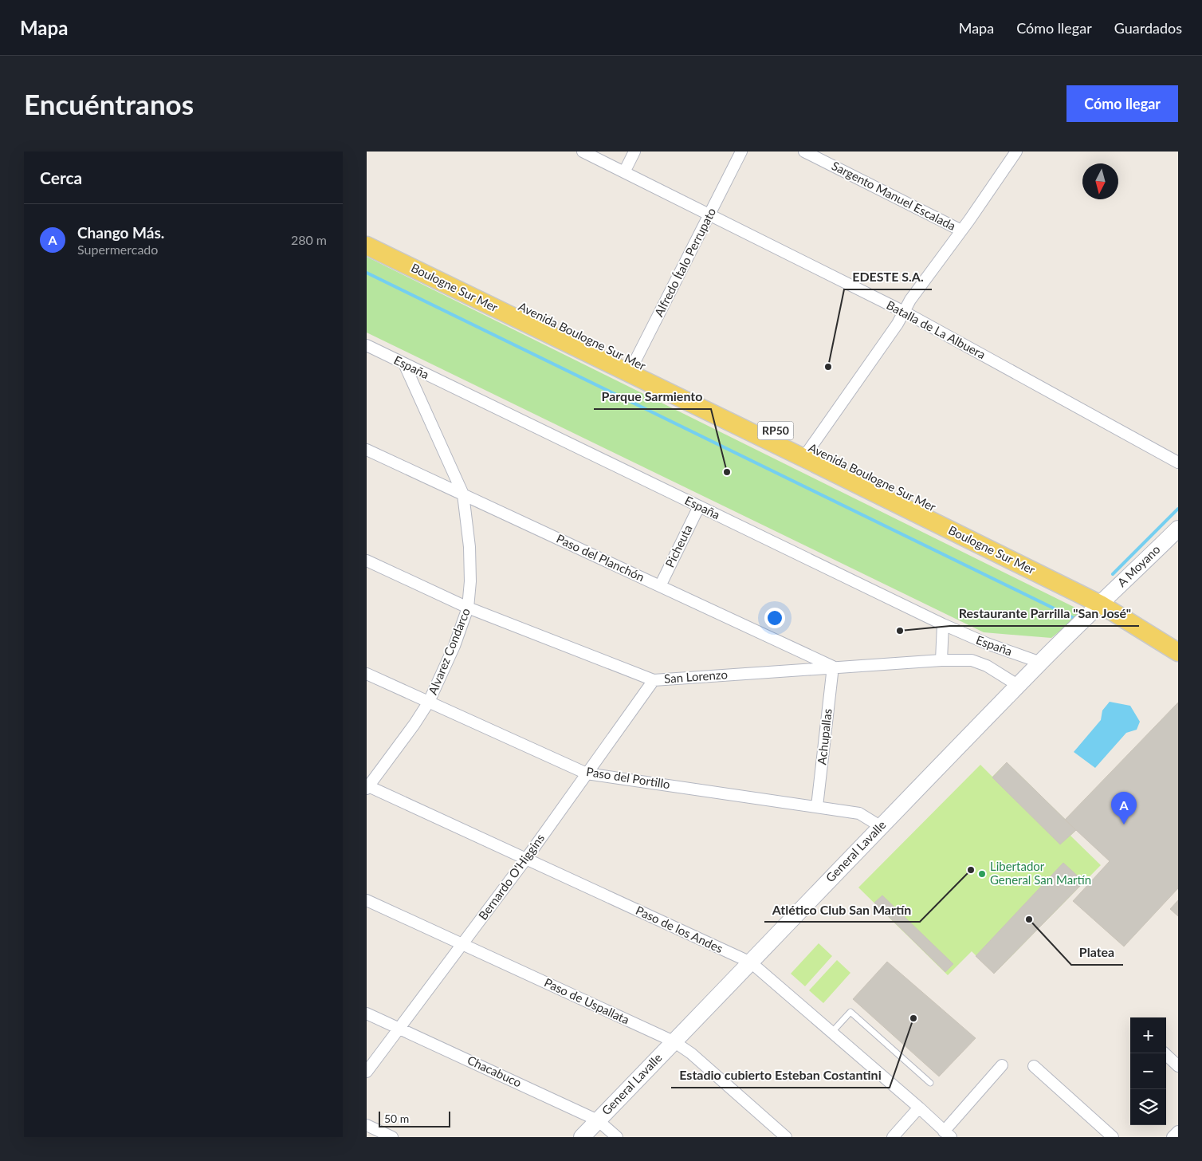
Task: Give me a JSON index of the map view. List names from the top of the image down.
{
  "streets": {
    "main road": [
      "Boulogne Sur Mer",
      "Avenida Boulogne Sur Mer",
      "RP50",
      "A Moyano",
      "General Lavalle"
    ],
    "street": [
      "Sargento Manuel Escalada",
      "Alfredo Ítalo Perrupato",
      "Batalla de La Albuera",
      "España",
      "Picheuta",
      "Paso del Planchón",
      "Alvarez Condarco",
      "San Lorenzo",
      "Achupallas",
      "Paso del Portillo",
      "Bernardo O'Higgins",
      "Paso de los Andes",
      "Paso de Uspallata",
      "Chacabuco"
    ]
  },
  "crossings": [
    ["Alfredo Ítalo Perrupato", "Boulogne Sur Mer"],
    ["Alfredo Ítalo Perrupato", "Batalla de La Albuera"],
    ["Alfredo Ítalo Perrupato", "Avenida Boulogne Sur Mer"],
    ["Boulogne Sur Mer", "Avenida Boulogne Sur Mer"],
    ["Boulogne Sur Mer", "RP50"],
    ["Boulogne Sur Mer", "A Moyano"],
    ["Boulogne Sur Mer", "General Lavalle"],
    ["España", "Picheuta"],
    ["España", "Alvarez Condarco"],
    ["España", "General Lavalle"],
    ["RP50", "A Moyano"],
    ["RP50", "General Lavalle"],
    ["Picheuta", "Paso del Planchón"],
    ["Paso del Planchón", "Alvarez Condarco"],
    ["Paso del Planchón", "San Lorenzo"],
    ["Paso del Planchón", "Achupallas"],
    ["A Moyano", "General Lavalle"],
    ["Alvarez Condarco", "San Lorenzo"],
    ["Alvarez Condarco", "Paso del Portillo"],
    ["Alvarez Condarco", "Paso de los Andes"],
    ["San Lorenzo", "Achupallas"],
    ["San Lorenzo", "General Lavalle"],
    ["San Lorenzo", "Bernardo O'Higgins"],
    ["Achupallas", "Paso del Portillo"],
    ["Paso del Portillo", "General Lavalle"],
    ["Paso del Portillo", "Bernardo O'Higgins"],
    ["General Lavalle", "Paso de los Andes"],
    ["General Lavalle", "Paso de Uspallata"],
    ["General Lavalle", "Chacabuco"],
    ["Bernardo O'Higgins", "Paso de los Andes"],
    ["Bernardo O'Higgins", "Paso de Uspallata"],
    ["Bernardo O'Higgins", "Chacabuco"]
  ],
  "places": [
    "EDESTE S.A.",
    "Parque Sarmiento",
    "Restaurante Parrilla \"San José\"",
    "Atlético Club San Martín",
    "Libertador General San Martín",
    "Platea",
    "Estadio cubierto Esteban Costantini"
  ],
  "scale_bar": "50 m",
  "north": "bottom",
  "page": {
    "header": "Mapa",
    "nav": ["Mapa", "Cómo llegar", "Guardados"],
    "buttons": "Cómo llegar",
    "title": "Encuéntranos",
    "heading": "Cerca",
    "list": [
      {
        "mark": "A",
        "name": "Chango Más.",
        "note": "Supermercado",
        "value": "280 m"
      }
    ],
    "pins": "A",
    "map_buttons": ["+", "−"],
    "scale": "50 m"
  }
}
